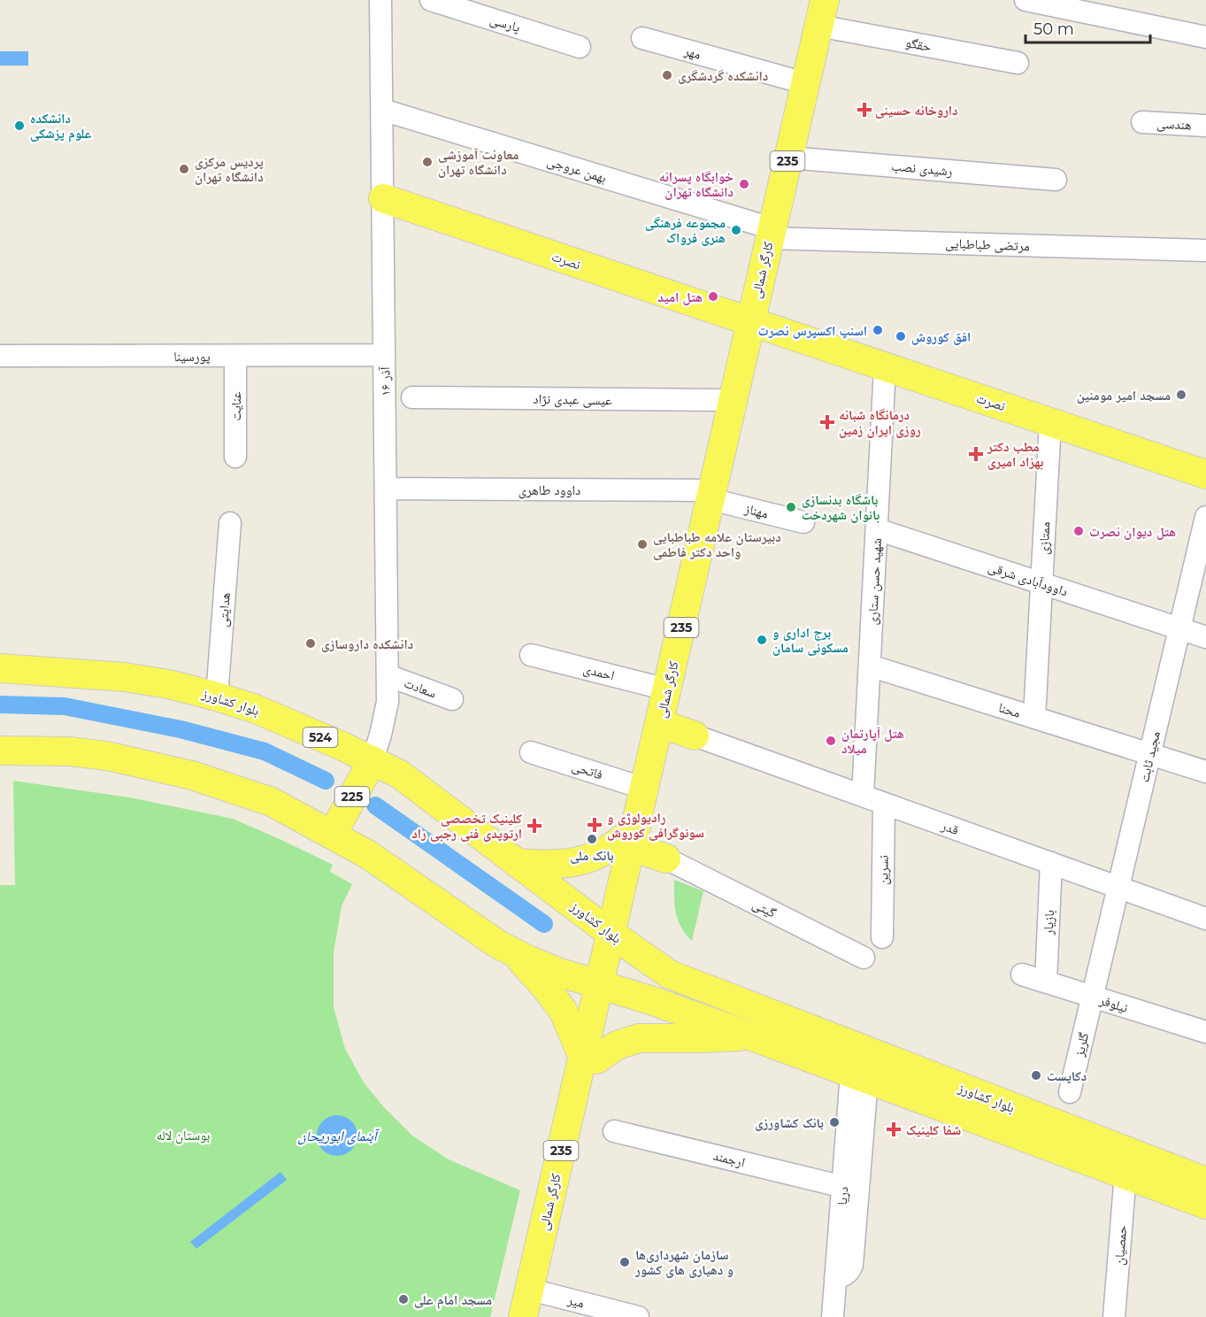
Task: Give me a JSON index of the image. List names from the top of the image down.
{
  "streets": {
    "main road": [
      "235",
      "نصرت",
      "کارگر شمالی",
      "بلوار کشاورز",
      "524",
      "225"
    ],
    "street": [
      "پارسی",
      "حقگو",
      "مهر",
      "هندسی",
      "رشیدی نصب",
      "بهمن عروجی",
      "مرتضی طباطبایی",
      "پورسینا",
      "۱۶ آذر",
      "عیسی عبدی نژاد",
      "عنایت",
      "داوود طاهری",
      "مهناز",
      "ممتازی",
      "داوودآبادی شرقی",
      "شهید حسن ستاری",
      "هدایتی",
      "احمدی",
      "سعادت",
      "محنا",
      "مجید ثابت",
      "فاتحی",
      "قدر",
      "نسرین",
      "گیتی",
      "بازیار",
      "نیلوفر",
      "گلریز",
      "ارجمند",
      "دریا",
      "حمصیان",
      "میر"
    ]
  },
  "crossings": [
    ["حقگو", "کارگر شمالی"],
    ["مهر", "کارگر شمالی"],
    ["رشیدی نصب", "کارگر شمالی"],
    ["بهمن عروجی", "مرتضی طباطبایی"],
    ["بهمن عروجی", "کارگر شمالی"],
    ["بهمن عروجی", "۱۶ آذر"],
    ["مرتضی طباطبایی", "کارگر شمالی"],
    ["نصرت", "کارگر شمالی"],
    ["نصرت", "۱۶ آذر"],
    ["نصرت", "ممتازی"],
    ["نصرت", "شهید حسن ستاری"],
    ["کارگر شمالی", "عیسی عبدی نژاد"],
    ["کارگر شمالی", "داوود طاهری"],
    ["کارگر شمالی", "مهناز"],
    ["کارگر شمالی", "احمدی"],
    ["کارگر شمالی", "بلوار کشاورز"],
    ["کارگر شمالی", "فاتحی"],
    ["کارگر شمالی", "میر"],
    ["پورسینا", "۱۶ آذر"],
    ["پورسینا", "عنایت"],
    ["۱۶ آذر", "داوود طاهری"],
    ["۱۶ آذر", "سعادت"],
    ["۱۶ آذر", "بلوار کشاورز"],
    ["۱۶ آذر", "225"],
    ["داوود طاهری", "مهناز"],
    ["ممتازی", "داوودآبادی شرقی"],
    ["ممتازی", "محنا"],
    ["داوودآبادی شرقی", "شهید حسن ستاری"],
    ["داوودآبادی شرقی", "مجید ثابت"],
    ["شهید حسن ستاری", "محنا"],
    ["شهید حسن ستاری", "قدر"],
    ["هدایتی", "بلوار کشاورز"],
    ["بلوار کشاورز", "225"],
    ["بلوار کشاورز", "دریا"],
    ["بلوار کشاورز", "حمصیان"],
    ["محنا", "مجید ثابت"],
    ["مجید ثابت", "قدر"],
    ["مجید ثابت", "نیلوفر"],
    ["مجید ثابت", "گلریز"],
    ["قدر", "نسرین"],
    ["قدر", "بازیار"],
    ["بازیار", "نیلوفر"],
    ["نیلوفر", "گلریز"],
    ["ارجمند", "دریا"]
  ],
  "water": ["آبنمای ابوریحان"],
  "parks": ["بوستان لاله"],
  "places": {
    "other": [
      "دانشکده گردشگری",
      "دانشکده علوم پزشکی",
      "معاونت آموزشی دانشگاه تهران",
      "پردیس مرکزی دانشگاه‌ تهران",
      "خوابگاه پسرانه دانشگاه تهران",
      "مجموعه فرهنگی هنری فرواک",
      "هتل امید",
      "اسنپ اکسپرس نصرت",
      "افق کوروش",
      "مسجد امیر مومنین",
      "باشگاه بدنسازی بانوان شهردخت",
      "هتل دیوان نصرت",
      "دبیرستان علامه طباطبایی واحد دکتر فاطمی",
      "برج اداری و مسکونی سامان",
      "دانشکده داروسازی",
      "هتل آپارتمان میلاد",
      "بانک ملی",
      "دکاپست",
      "بانک کشاورزی",
      "سازمان شهرداری‌ها و دهیاری‌ های کشور",
      "مسجد امام علی"
    ],
    "health": [
      "داروخانه حسینی",
      "درمانگاه شبانه روزی ایران زمین",
      "مطب دکتر بهزاد امیری",
      "رادیولوژی و سونوگرافی کوروش",
      "کلینیک تخصصی ارتوپدی فنی رجبی راد",
      "شفا کلینیک"
    ]
  },
  "scale_bar": "50 m"
}
